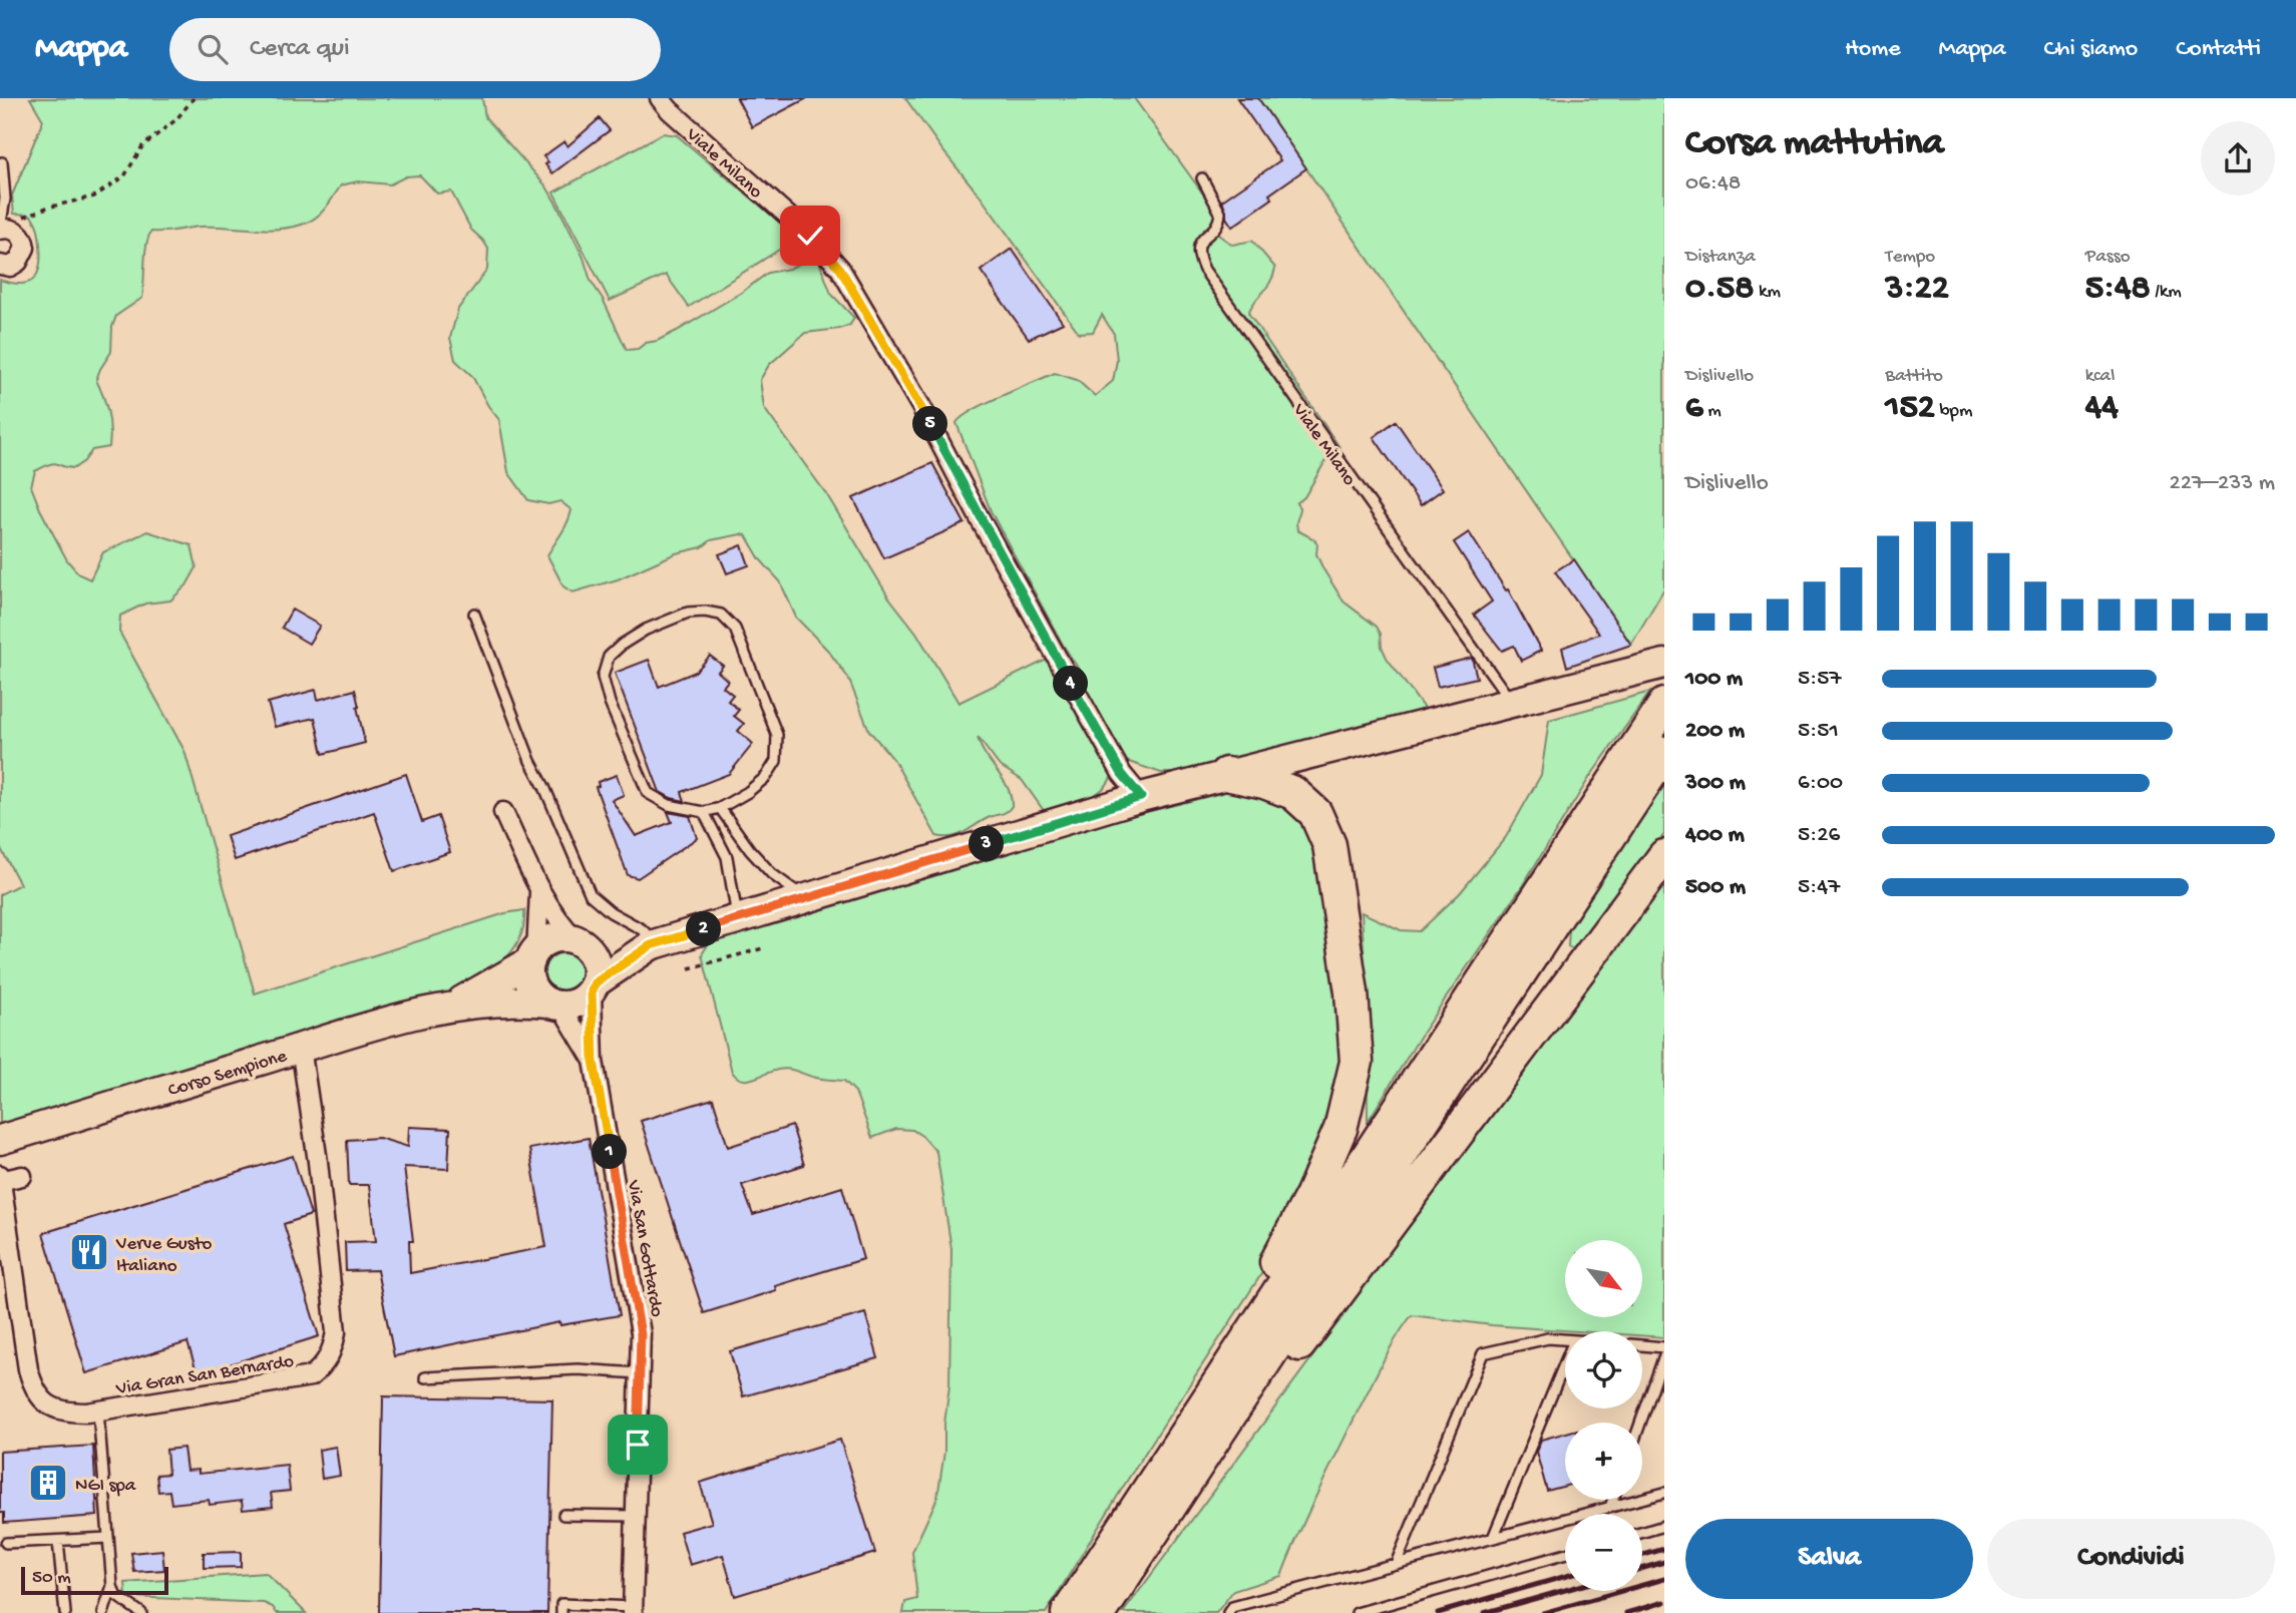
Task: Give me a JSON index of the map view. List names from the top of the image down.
{
  "streets": {
    "main road": ["Corso Sempione"],
    "street": ["Viale Milano", "Via San Gottardo", "Via Gran San Bernardo"]
  },
  "crossings": [
    ["Corso Sempione", "Via San Gottardo"],
    ["Corso Sempione", "Via Gran San Bernardo"]
  ],
  "places": {
    "restaurant": ["Verve Gusto Italiano"],
    "building": ["NGI spa"]
  },
  "scale_bar": "50 m",
  "north": "bottom right",
  "page": {
    "header": "Mappa",
    "search": "Cerca qui",
    "nav": [
      "Home",
      "Mappa",
      "Chi siamo",
      "Contatti"
    ],
    "heading": ["Corsa mattutina", "06:48"],
    "stats": [
      ["Distanza", "0.58 km"],
      ["Tempo", "3:22"],
      ["Passo", "5:48 /km"],
      ["Dislivello", "6 m"],
      ["Battito", "152 bpm"],
      ["kcal", "44"]
    ],
    "pins": [
      "5",
      "4",
      "3",
      "2",
      "1"
    ],
    "chart": ["Dislivello", "227–233 m"],
    "list": [
      {
        "name": "100 m",
        "note": "5:57"
      },
      {
        "name": "200 m",
        "note": "5:51"
      },
      {
        "name": "300 m",
        "note": "6:00"
      },
      {
        "name": "400 m",
        "note": "5:26"
      },
      {
        "name": "500 m",
        "note": "5:47"
      }
    ],
    "map_buttons": ["+", "−"],
    "buttons": ["Salva", "Condividi"],
    "scale": "50 m"
  }
}
